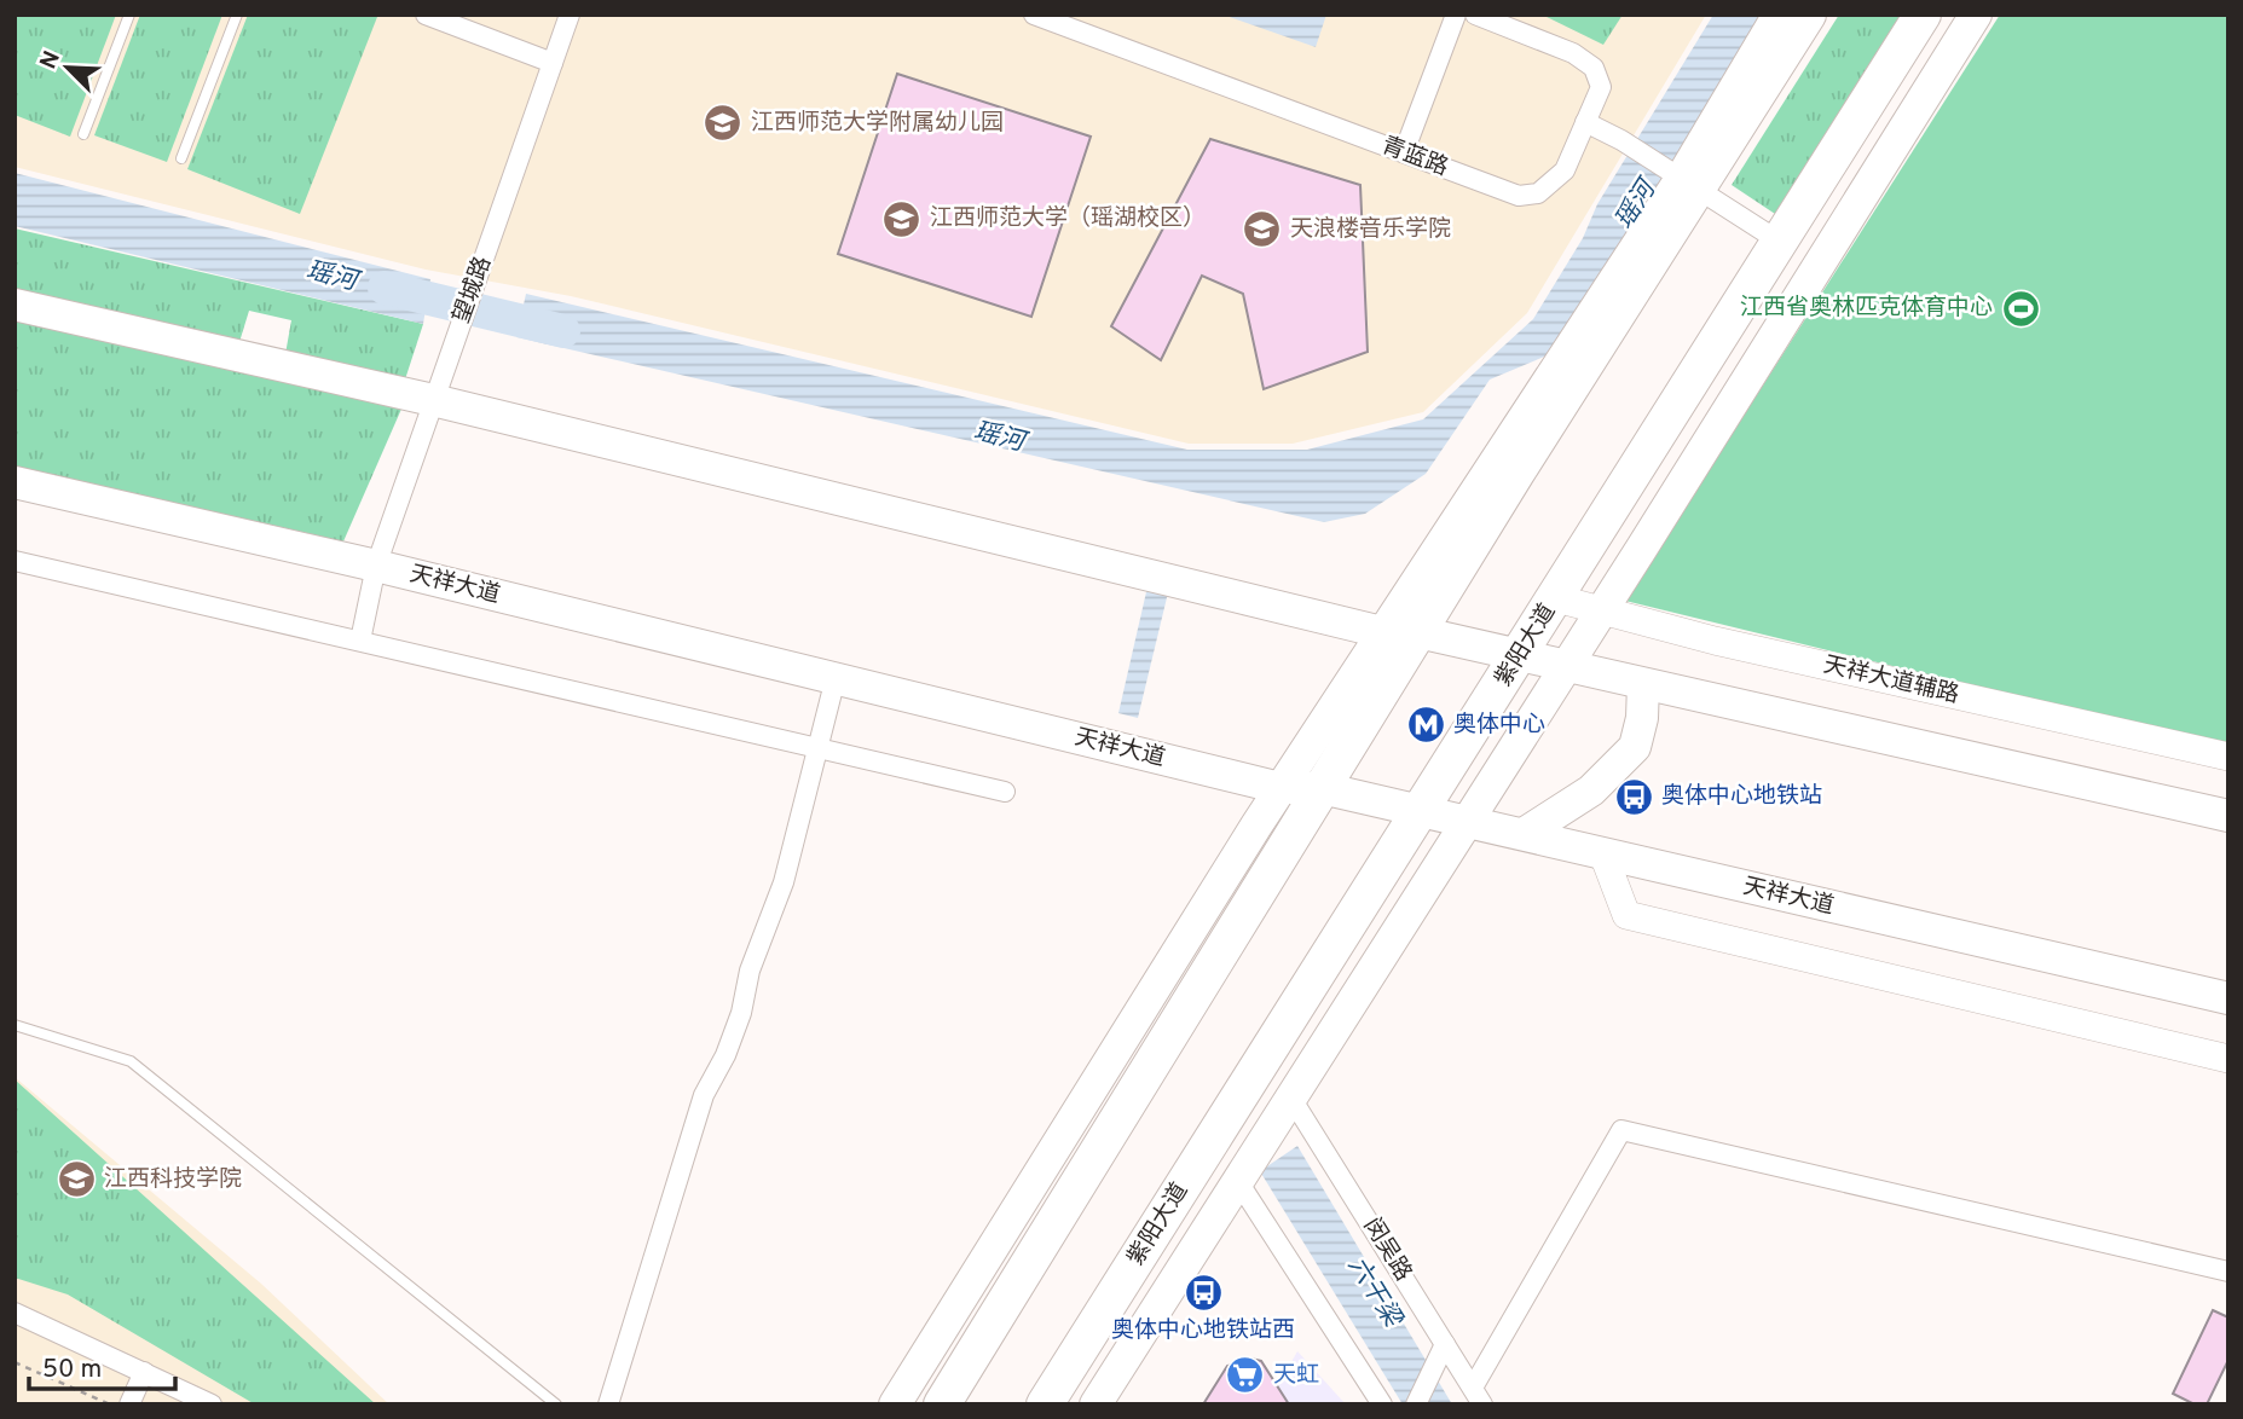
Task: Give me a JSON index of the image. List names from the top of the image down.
{
  "streets": {
    "highway": ["紫阳大道"],
    "main road": ["天祥大道", "天祥大道辅路"],
    "street": ["青蓝路", "望城路", "闵吴路"]
  },
  "crossings": [
    ["望城路", "天祥大道"],
    ["天祥大道", "紫阳大道"],
    ["紫阳大道", "天祥大道辅路"]
  ],
  "water": ["瑶河", "六干梁"],
  "places": {
    "school or university": [
      "江西师范大学附属幼儿园",
      "江西师范大学（瑶湖校区）",
      "天浪楼·音乐学院",
      "江西科技学院"
    ],
    "sports": ["江西省奥林匹克体育中心"],
    "metro station": ["奥体中心"],
    "bus stop": ["奥体中心地铁站", "奥体中心地铁站西"],
    "supermarket": ["天虹"]
  },
  "scale_bar": "50 m",
  "north": "top left"
}
